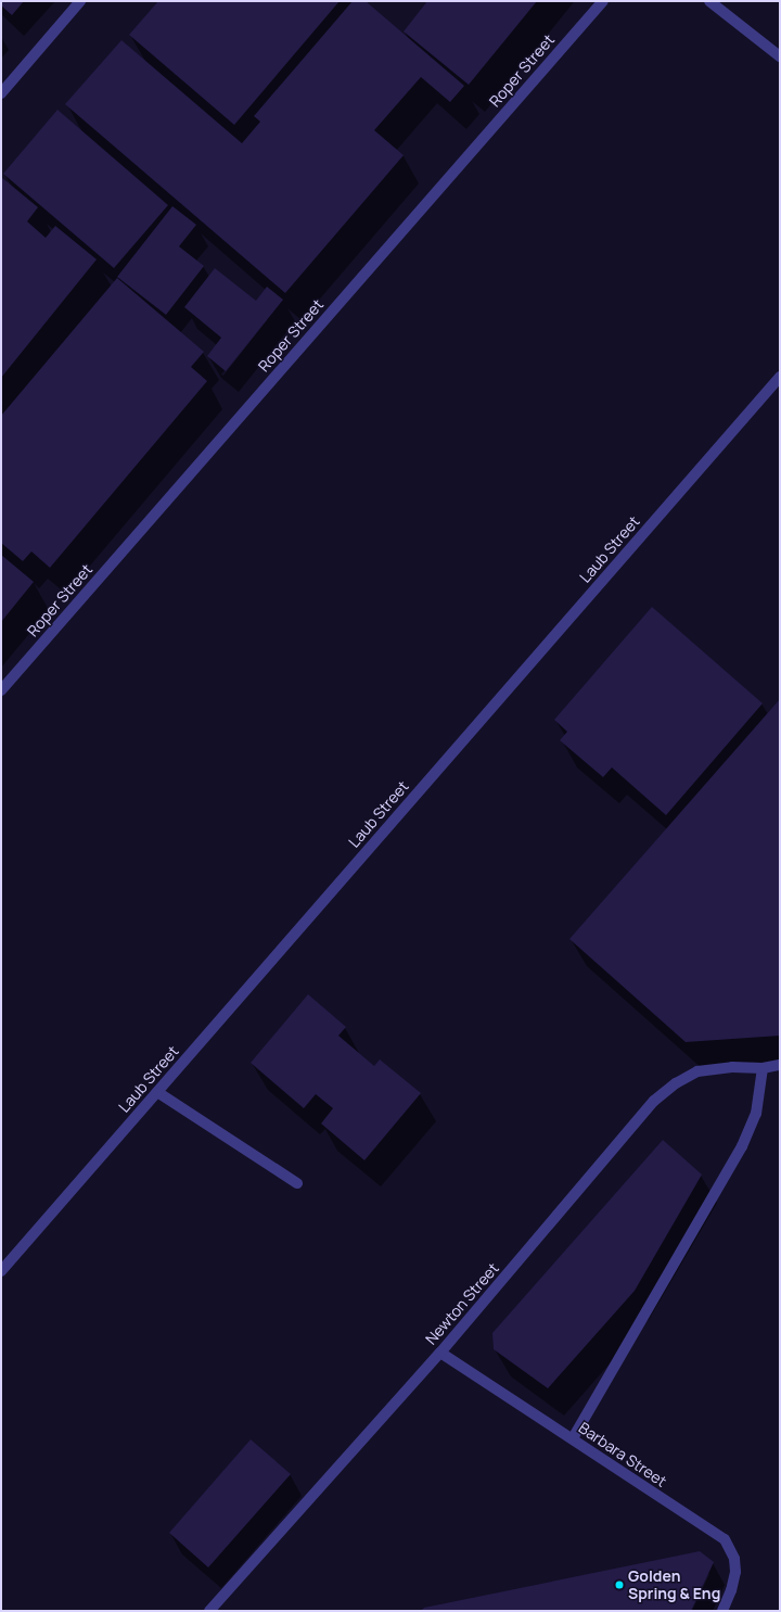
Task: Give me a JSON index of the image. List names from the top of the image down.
{
  "streets": {
    "street": [
      "Roper Street",
      "Laub Street",
      "Newton Street",
      "Barbara Street"
    ]
  },
  "crossings": [
    ["Newton Street", "Barbara Street"]
  ],
  "places": ["Golden Spring & Eng"]
}
